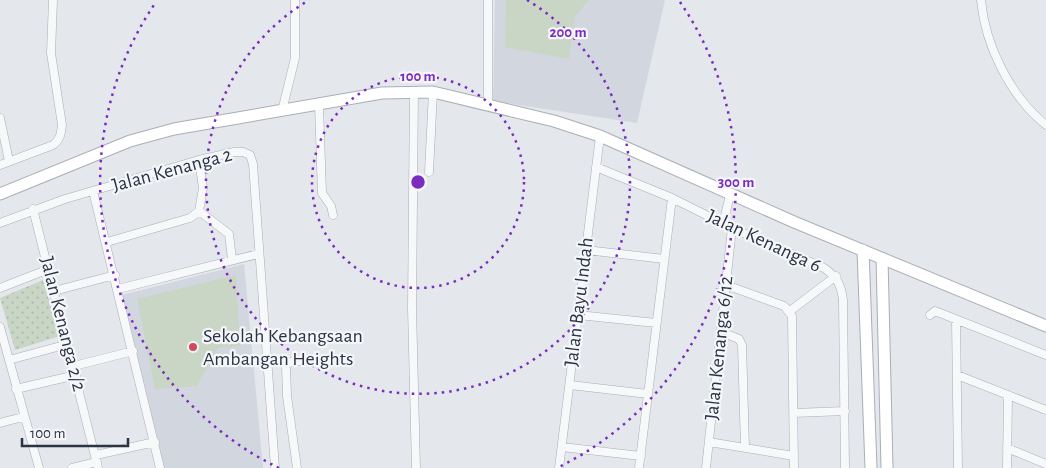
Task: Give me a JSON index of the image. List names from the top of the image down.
{
  "streets": {
    "street": [
      "Jalan Kenanga 2",
      "Jalan Kenanga 6",
      "Jalan Bayu Indah",
      "Jalan Kenanga 2/2",
      "Jalan Kenanga 6/12"
    ]
  },
  "crossings": [
    ["Jalan Kenanga 2", "Jalan Kenanga 2/2"],
    ["Jalan Kenanga 6", "Jalan Bayu Indah"],
    ["Jalan Kenanga 6", "Jalan Kenanga 6/12"]
  ],
  "places": ["Sekolah Kebangsaan Ambangan Heights"],
  "scale_bar": "100 m",
  "rings": ["200 m", "100 m", "300 m"]
}
